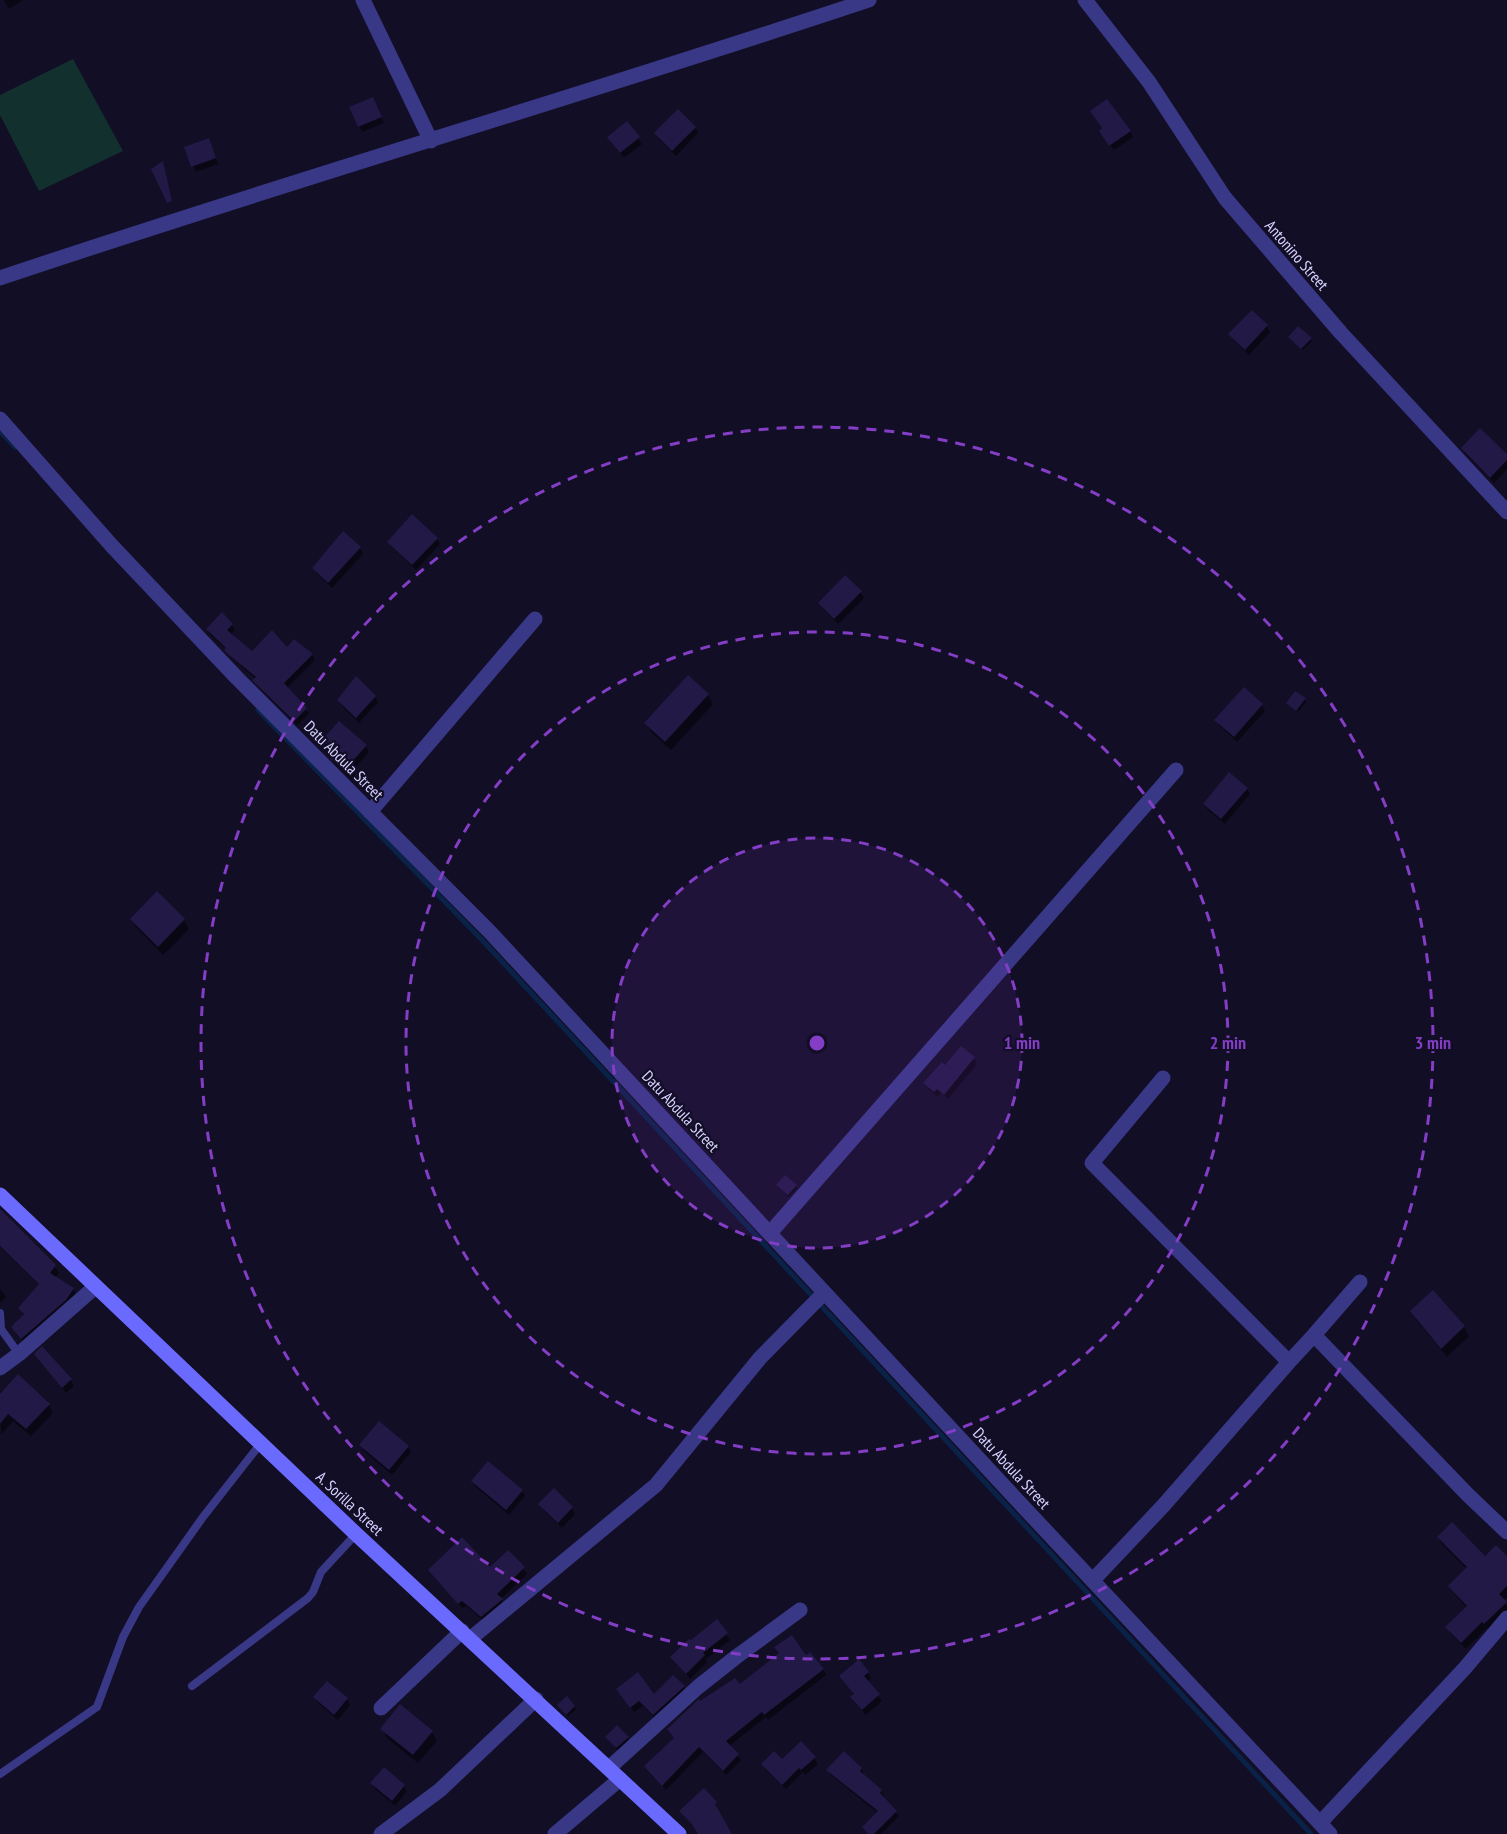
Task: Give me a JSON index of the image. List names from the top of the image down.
{
  "streets": {
    "street": ["Antonino Street", "Datu Abdula Street", "A. Sorilla Street"]
  },
  "rings": ["1 min", "2 min", "3 min"]
}
